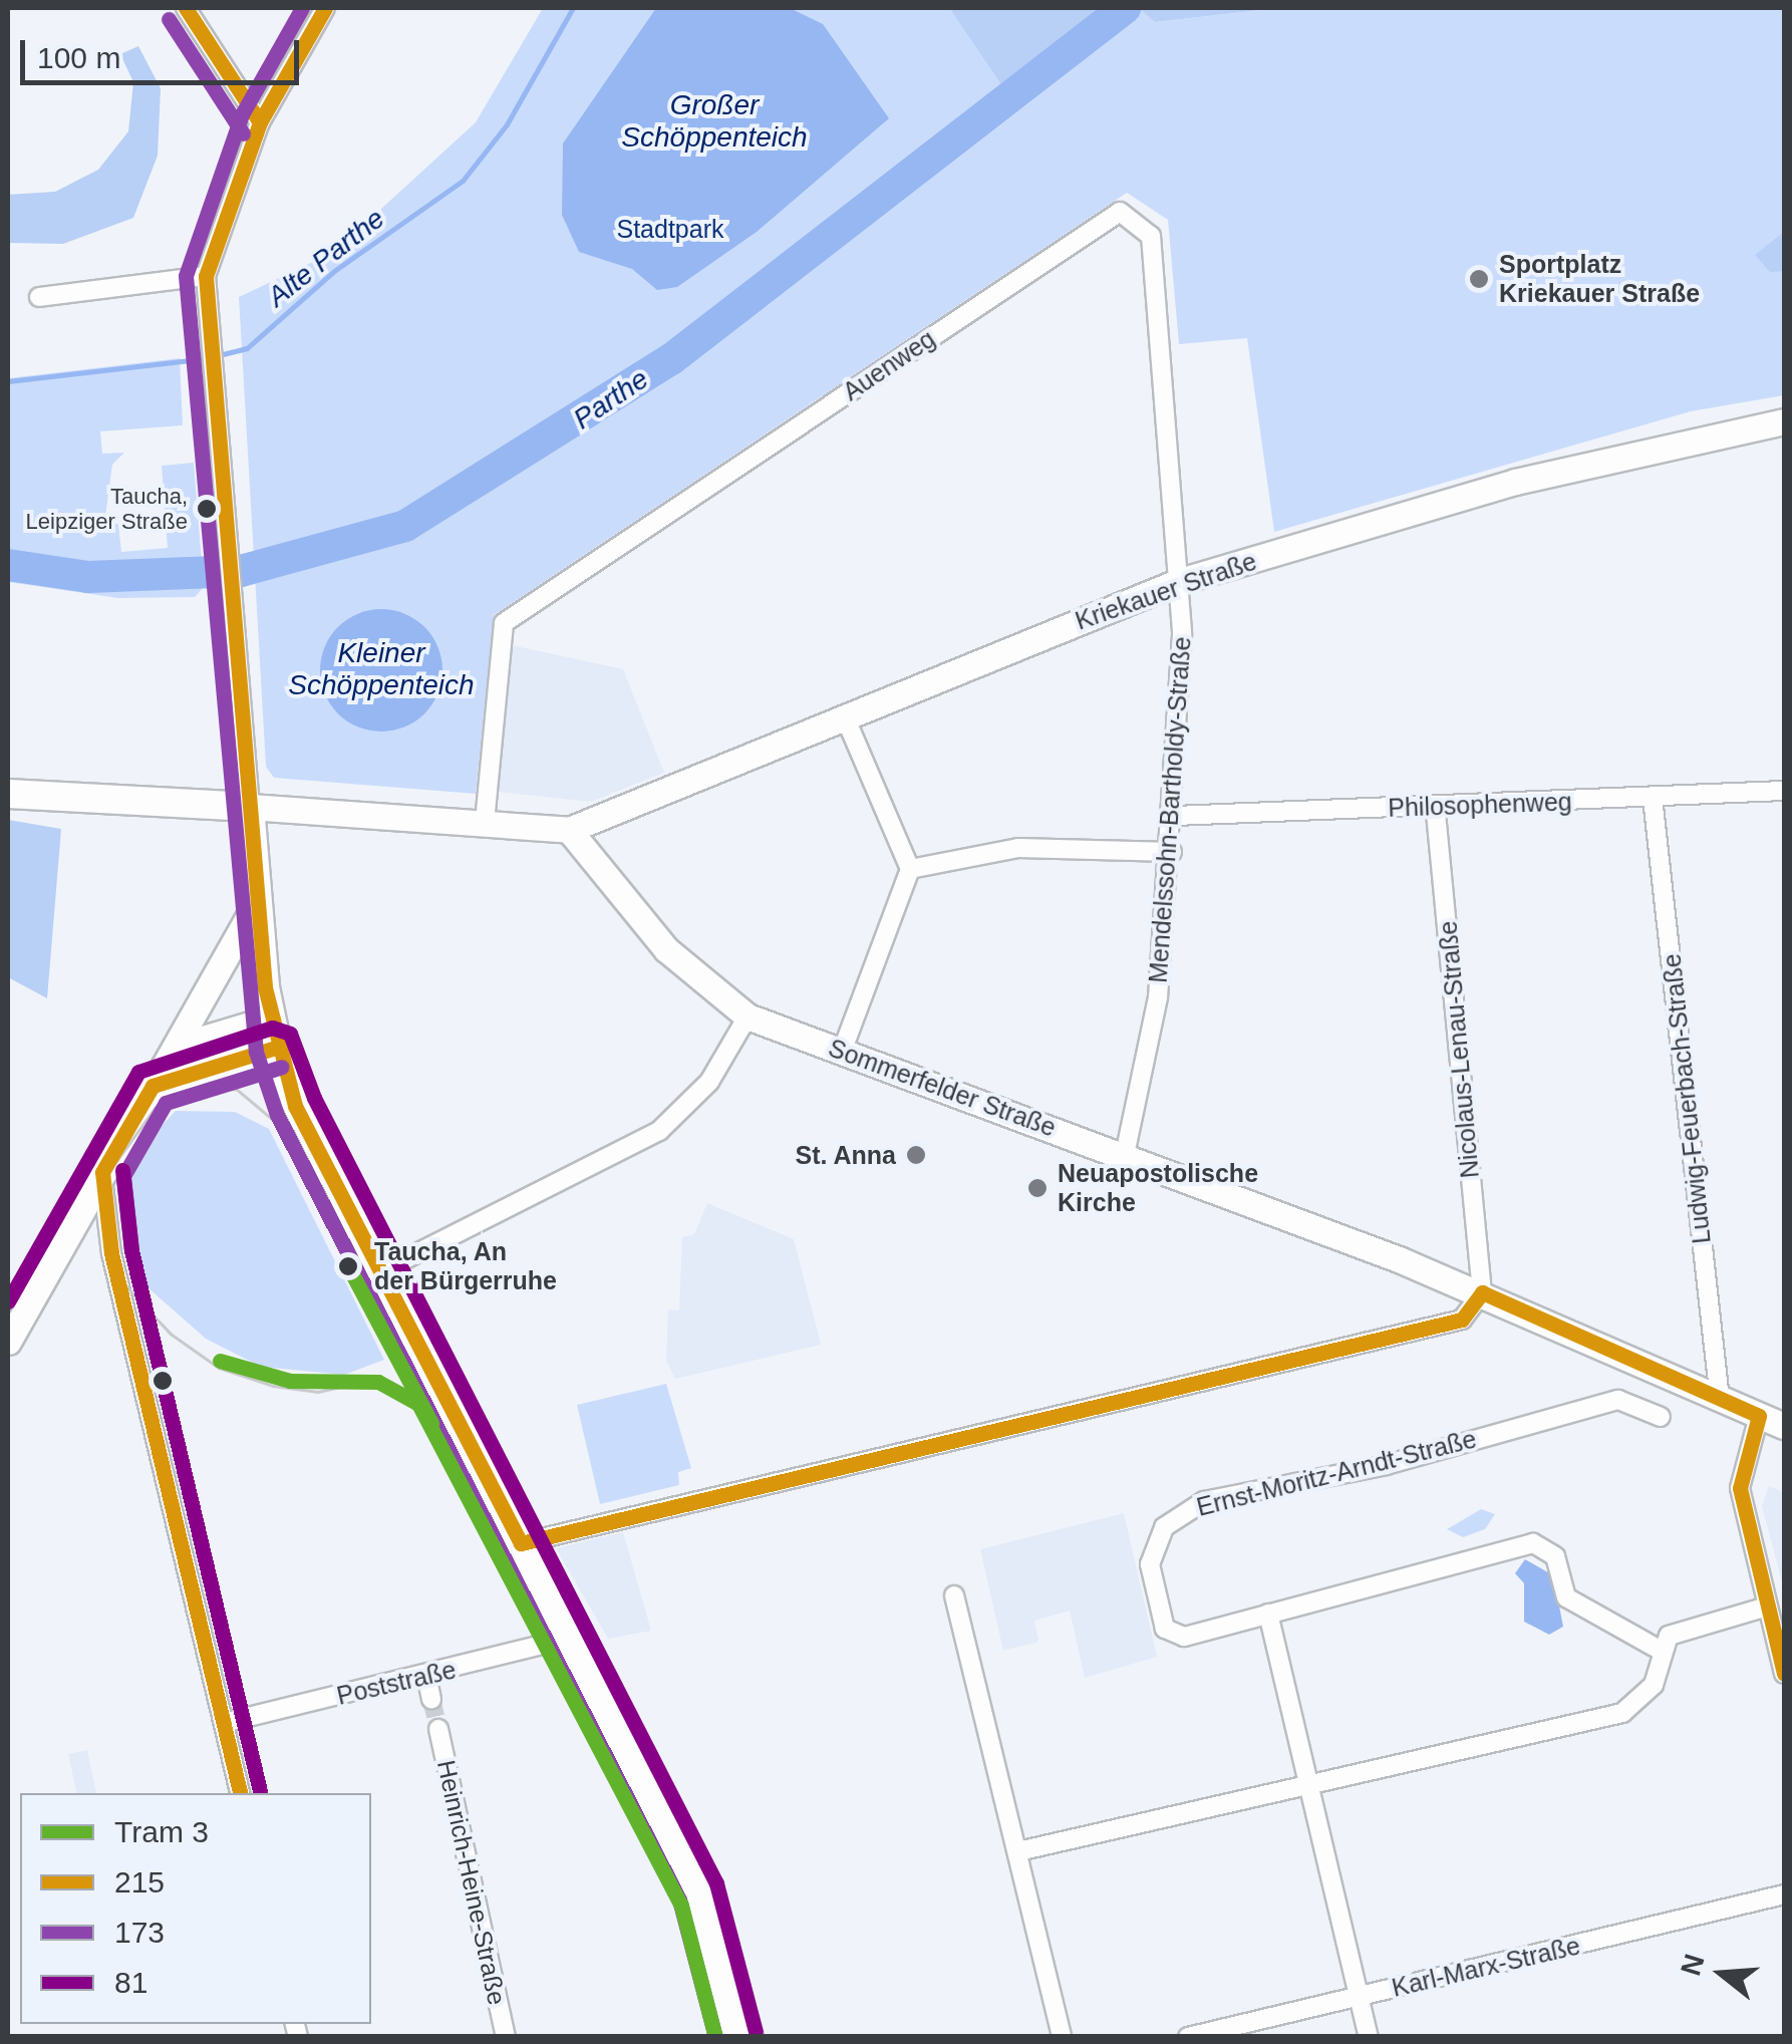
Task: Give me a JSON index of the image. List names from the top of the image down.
{
  "streets": {
    "main road": ["Kriekauer Straße", "Sommerfelder Straße"],
    "street": [
      "Auenweg",
      "Philosophenweg",
      "Mendelssohn-Bartholdy-Straße",
      "Nicolaus-Lenau-Straße",
      "Ludwig-Feuerbach-Straße",
      "Ernst-Moritz-Arndt-Straße",
      "Poststraße",
      "Heinrich-Heine-Straße",
      "Karl-Marx-Straße"
    ]
  },
  "crossings": [
    ["Auenweg", "Kriekauer Straße"],
    ["Auenweg", "Mendelssohn-Bartholdy-Straße"],
    ["Kriekauer Straße", "Mendelssohn-Bartholdy-Straße"],
    ["Kriekauer Straße", "Sommerfelder Straße"],
    ["Philosophenweg", "Mendelssohn-Bartholdy-Straße"],
    ["Philosophenweg", "Nicolaus-Lenau-Straße"],
    ["Philosophenweg", "Ludwig-Feuerbach-Straße"],
    ["Mendelssohn-Bartholdy-Straße", "Sommerfelder Straße"],
    ["Nicolaus-Lenau-Straße", "Sommerfelder Straße"],
    ["Sommerfelder Straße", "Ludwig-Feuerbach-Straße"]
  ],
  "water": [
    "Großer Schöppenteich",
    "Alte Parthe",
    "Parthe",
    "Kleiner Schöppenteich"
  ],
  "parks": ["Stadtpark"],
  "places": [
    "Sportplatz Kriekauer Straße",
    "Taucha, Leipziger Straße",
    "St. Anna",
    "Neuapostolische Kirche",
    "Taucha, An der Bürgerruhe"
  ],
  "lines": [
    "transit line 215",
    "transit line 173",
    "transit line 81",
    "tram line 3"
  ],
  "legend": [
    "Tram 3",
    "215",
    "173",
    "81"
  ],
  "scale_bar": "100 m",
  "north": "left"
}
